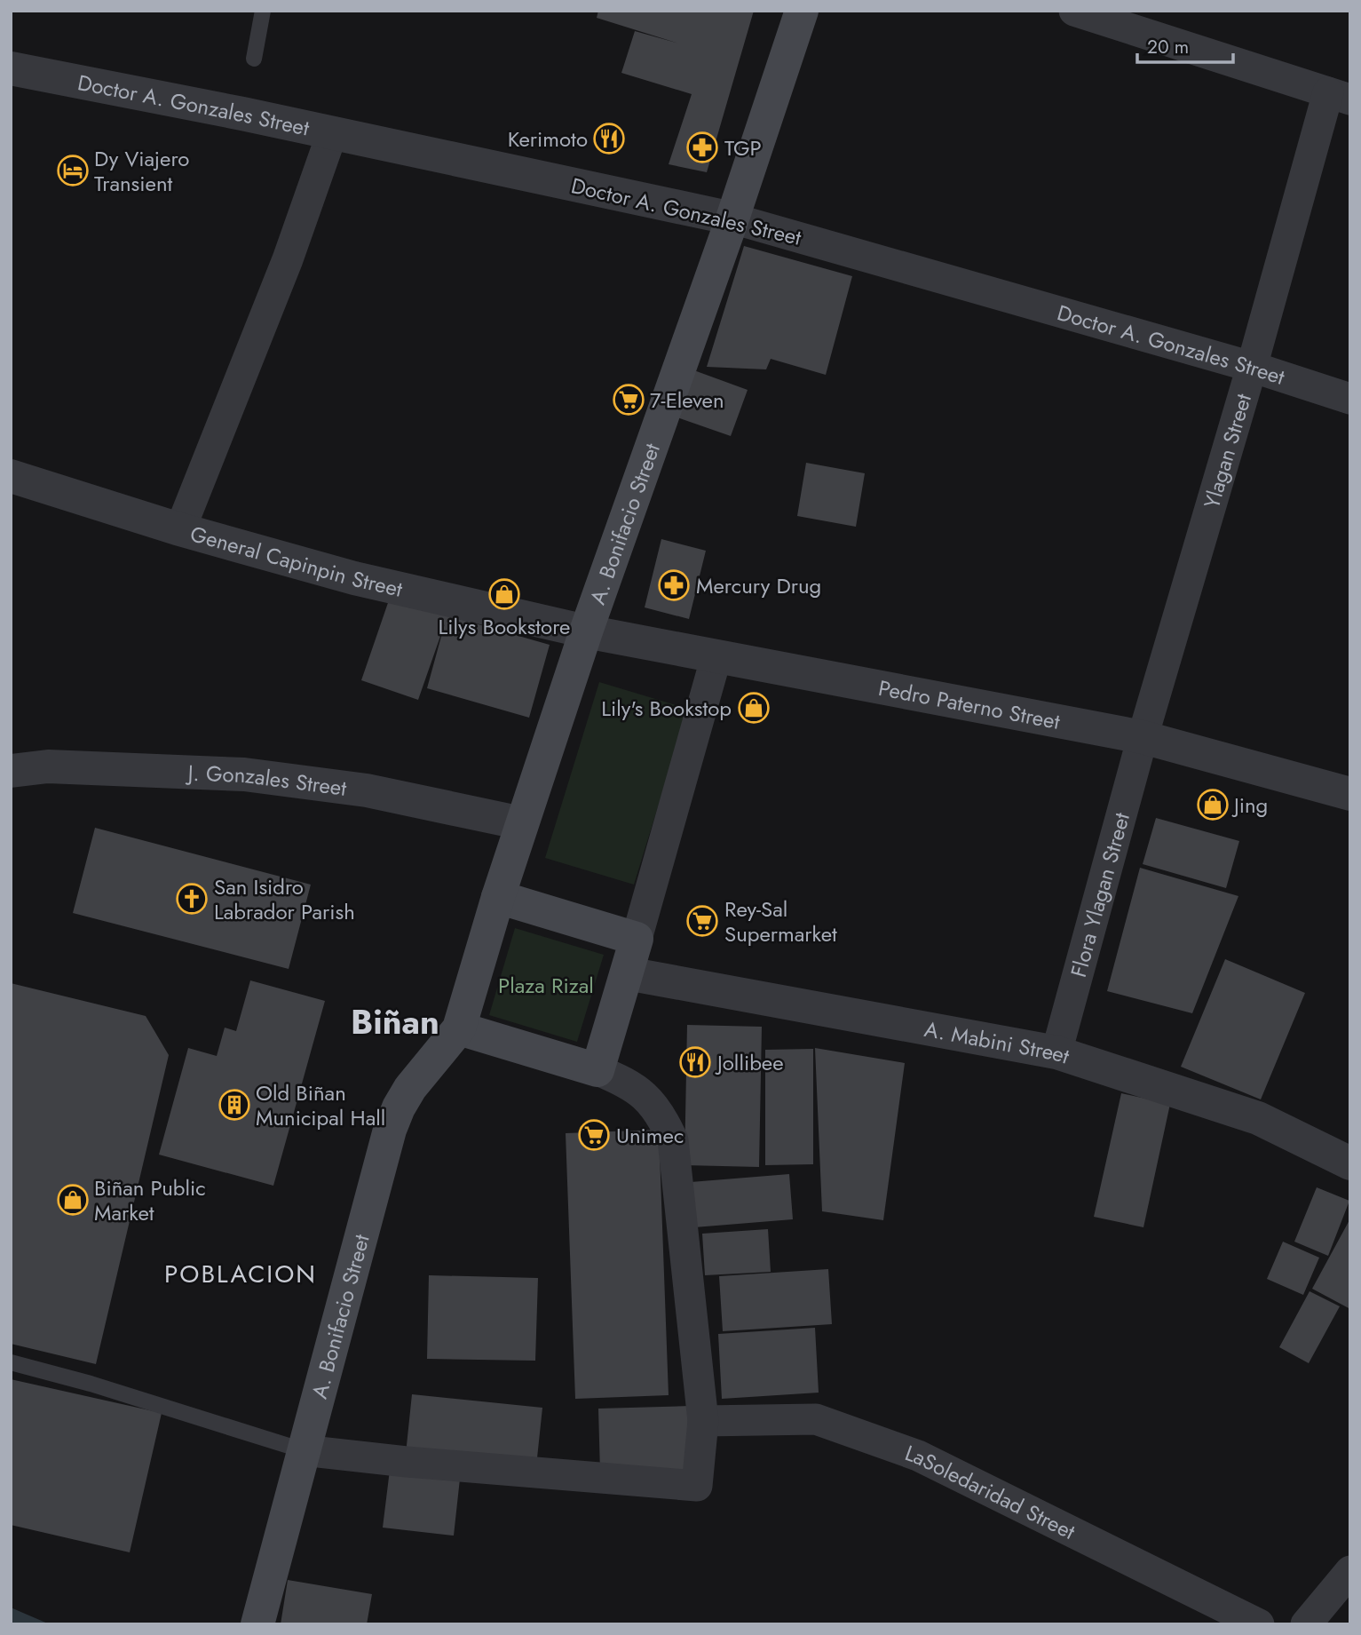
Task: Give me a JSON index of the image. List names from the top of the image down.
{
  "streets": {
    "main road": ["A. Bonifacio Street"],
    "street": [
      "Doctor A. Gonzales Street",
      "Ylagan Street",
      "General Capinpin Street",
      "Pedro Paterno Street",
      "J. Gonzales Street",
      "Flora Ylagan Street",
      "A. Mabini Street",
      "LaSoledaridad Street"
    ]
  },
  "crossings": [
    ["Doctor A. Gonzales Street", "Ylagan Street"],
    ["Doctor A. Gonzales Street", "A. Bonifacio Street"],
    ["Ylagan Street", "Pedro Paterno Street"],
    ["Ylagan Street", "Flora Ylagan Street"],
    ["A. Bonifacio Street", "General Capinpin Street"],
    ["A. Bonifacio Street", "Pedro Paterno Street"],
    ["A. Bonifacio Street", "J. Gonzales Street"],
    ["General Capinpin Street", "Pedro Paterno Street"],
    ["Pedro Paterno Street", "Flora Ylagan Street"],
    ["Flora Ylagan Street", "A. Mabini Street"]
  ],
  "districts": ["Biñan", "POBLACION"],
  "parks": ["Plaza Rizal"],
  "places": {
    "restaurant": ["Kerimoto", "Jollibee"],
    "pharmacy": ["TGP", "Mercury Drug"],
    "hotel": ["Dy Viajero Transient"],
    "supermarket": ["7-Eleven", "Rey-Sal Supermarket", "Unimec"],
    "shop": [
      "Lilys Bookstore",
      "Lily's Bookstop",
      "Jing",
      "Biñan Public Market"
    ],
    "church": ["San Isidro Labrador Parish"],
    "building": ["Old Biñan Municipal Hall"]
  },
  "scale_bar": "20 m"
}
